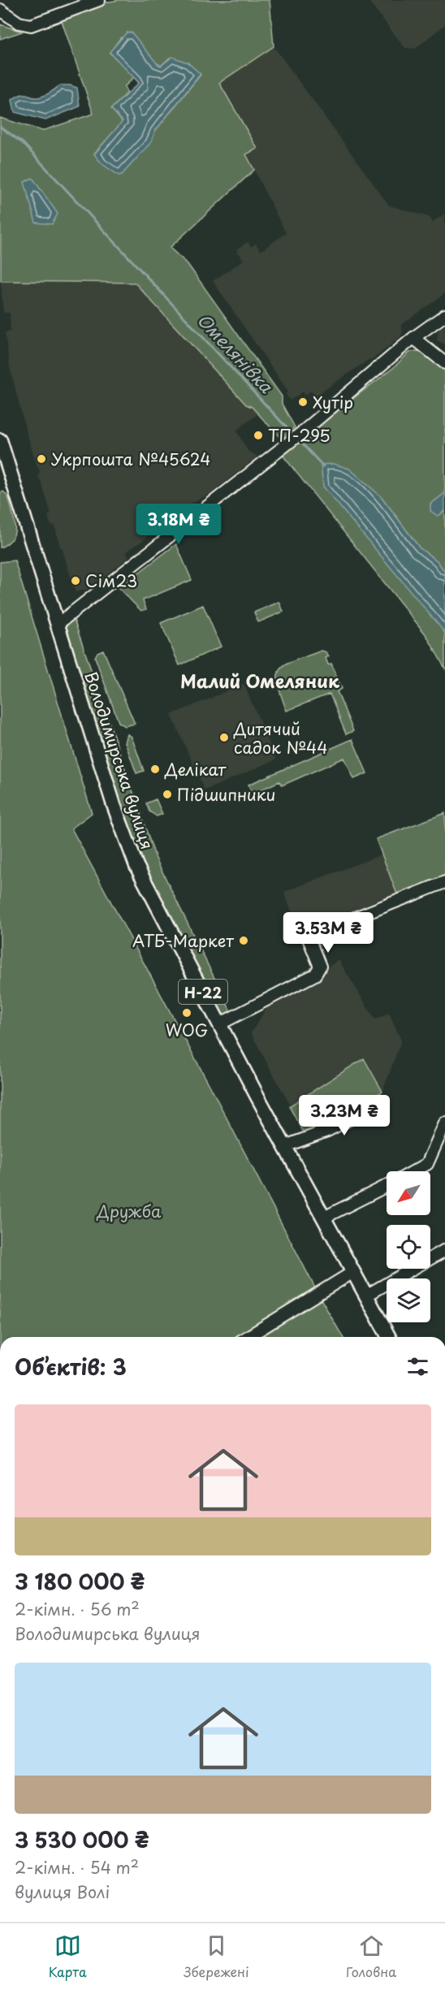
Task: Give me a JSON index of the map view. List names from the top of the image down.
{
  "streets": {
    "main road": ["Володимирська вулиця", "Н-22"]
  },
  "districts": ["Малий Омеляник"],
  "water": ["Омелянівка"],
  "parks": ["Дружба"],
  "places": [
    "Хутір",
    "ТП-295",
    "Укрпошта №45624",
    "Сім23",
    "Дитячий садок №44",
    "Делікат",
    "Підшипники",
    "АТБ-Маркет",
    "WOG"
  ],
  "north": "bottom left",
  "page": {
    "price": ["3.18M ₴", "3.53M ₴", "3.23M ₴"],
    "heading": "Об’єктів: 3",
    "list": [
      {
        "name": "3 180 000 ₴",
        "note": "2-кімн. · 56 m² · Володимирська вулиця"
      },
      {
        "name": "3 530 000 ₴",
        "note": "2-кімн. · 54 m² · вулиця Волі"
      }
    ],
    "tabs": ["Карта", "Збережені", "Головна"]
  }
}
